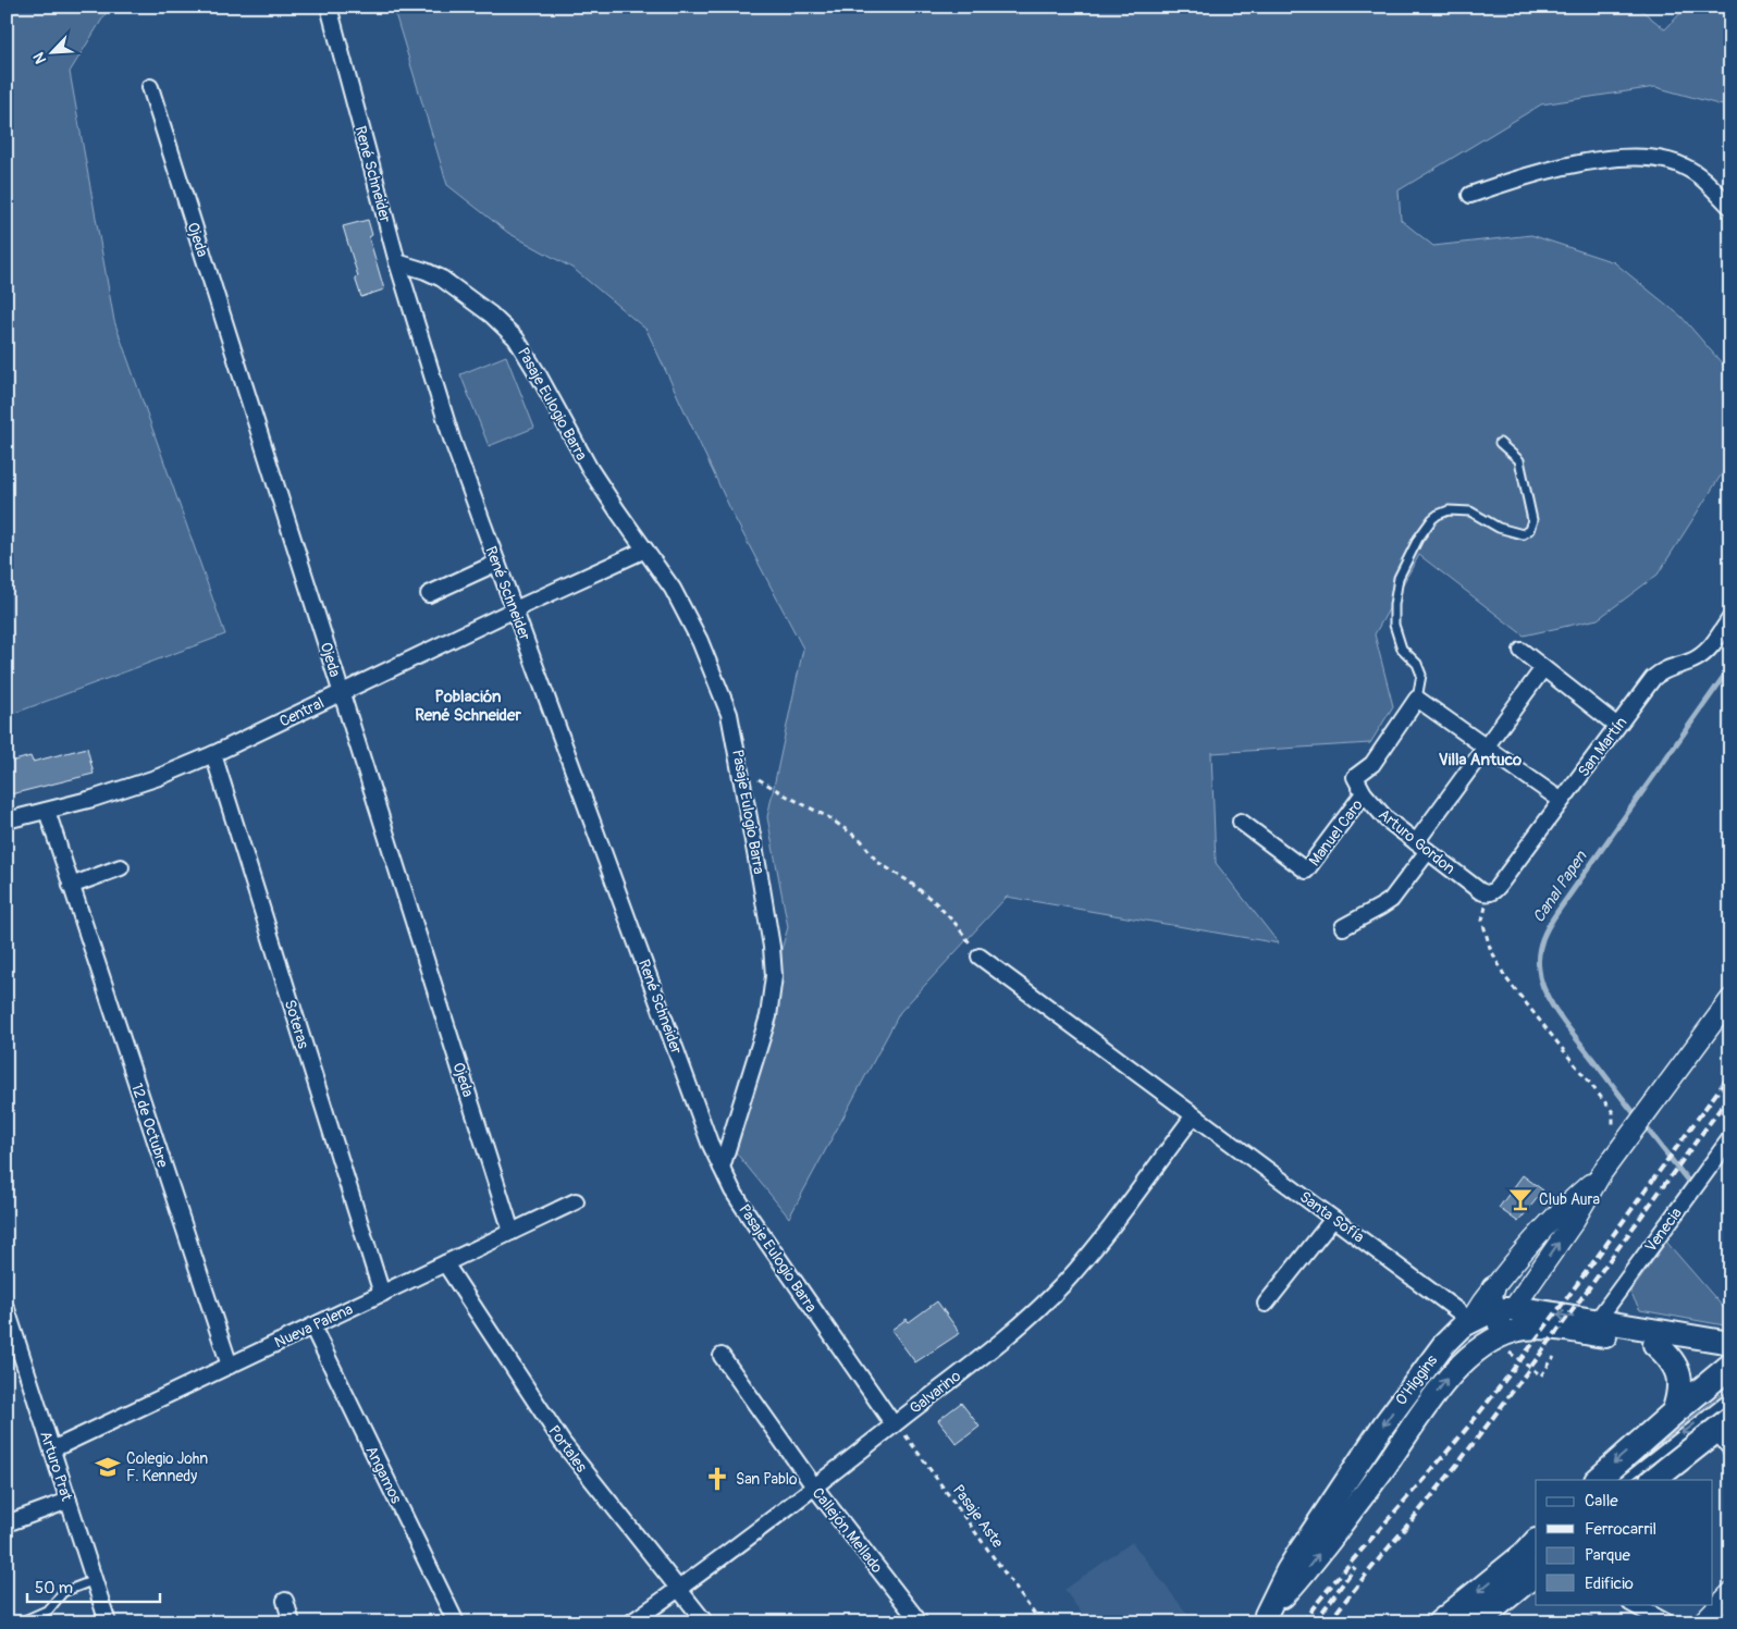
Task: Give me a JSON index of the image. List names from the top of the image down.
{
  "streets": {
    "main road": ["O'Higgins"],
    "street": [
      "René Schneider",
      "Ojeda",
      "Pasaje Eulogio Barra",
      "Central",
      "San Martín",
      "Manuel Caro",
      "Arturo Gordon",
      "Soteras",
      "12 de Octubre",
      "Santa Sofía",
      "Venecia",
      "Nueva Palena",
      "Galvarino",
      "Portales",
      "Arturo Prat",
      "Angamos",
      "Callejón Mellado"
    ],
    "path": ["Pasaje Aste"]
  },
  "crossings": [
    ["René Schneider", "Pasaje Eulogio Barra"],
    ["René Schneider", "Central"],
    ["Ojeda", "Central"],
    ["Ojeda", "Nueva Palena"],
    ["Pasaje Eulogio Barra", "Central"],
    ["Pasaje Eulogio Barra", "Galvarino"],
    ["Pasaje Eulogio Barra", "Pasaje Aste"],
    ["Central", "Soteras"],
    ["Central", "12 de Octubre"],
    ["San Martín", "Arturo Gordon"],
    ["Manuel Caro", "Arturo Gordon"],
    ["Soteras", "Nueva Palena"],
    ["12 de Octubre", "Nueva Palena"],
    ["Santa Sofía", "O'Higgins"],
    ["Santa Sofía", "Galvarino"],
    ["Nueva Palena", "Portales"],
    ["Nueva Palena", "Arturo Prat"],
    ["Nueva Palena", "Angamos"],
    ["Galvarino", "Portales"],
    ["Galvarino", "Pasaje Aste"],
    ["Galvarino", "Callejón Mellado"]
  ],
  "districts": ["Población René Schneider", "Villa Antuco"],
  "water": ["Canal Papen"],
  "places": {
    "bar": ["Club Aura"],
    "school or university": ["Colegio John F. Kennedy"],
    "church": ["San Pablo"]
  },
  "legend": [
    "Calle",
    "Ferrocarril",
    "Parque",
    "Edificio"
  ],
  "scale_bar": "50 m",
  "north": "bottom left"
}
